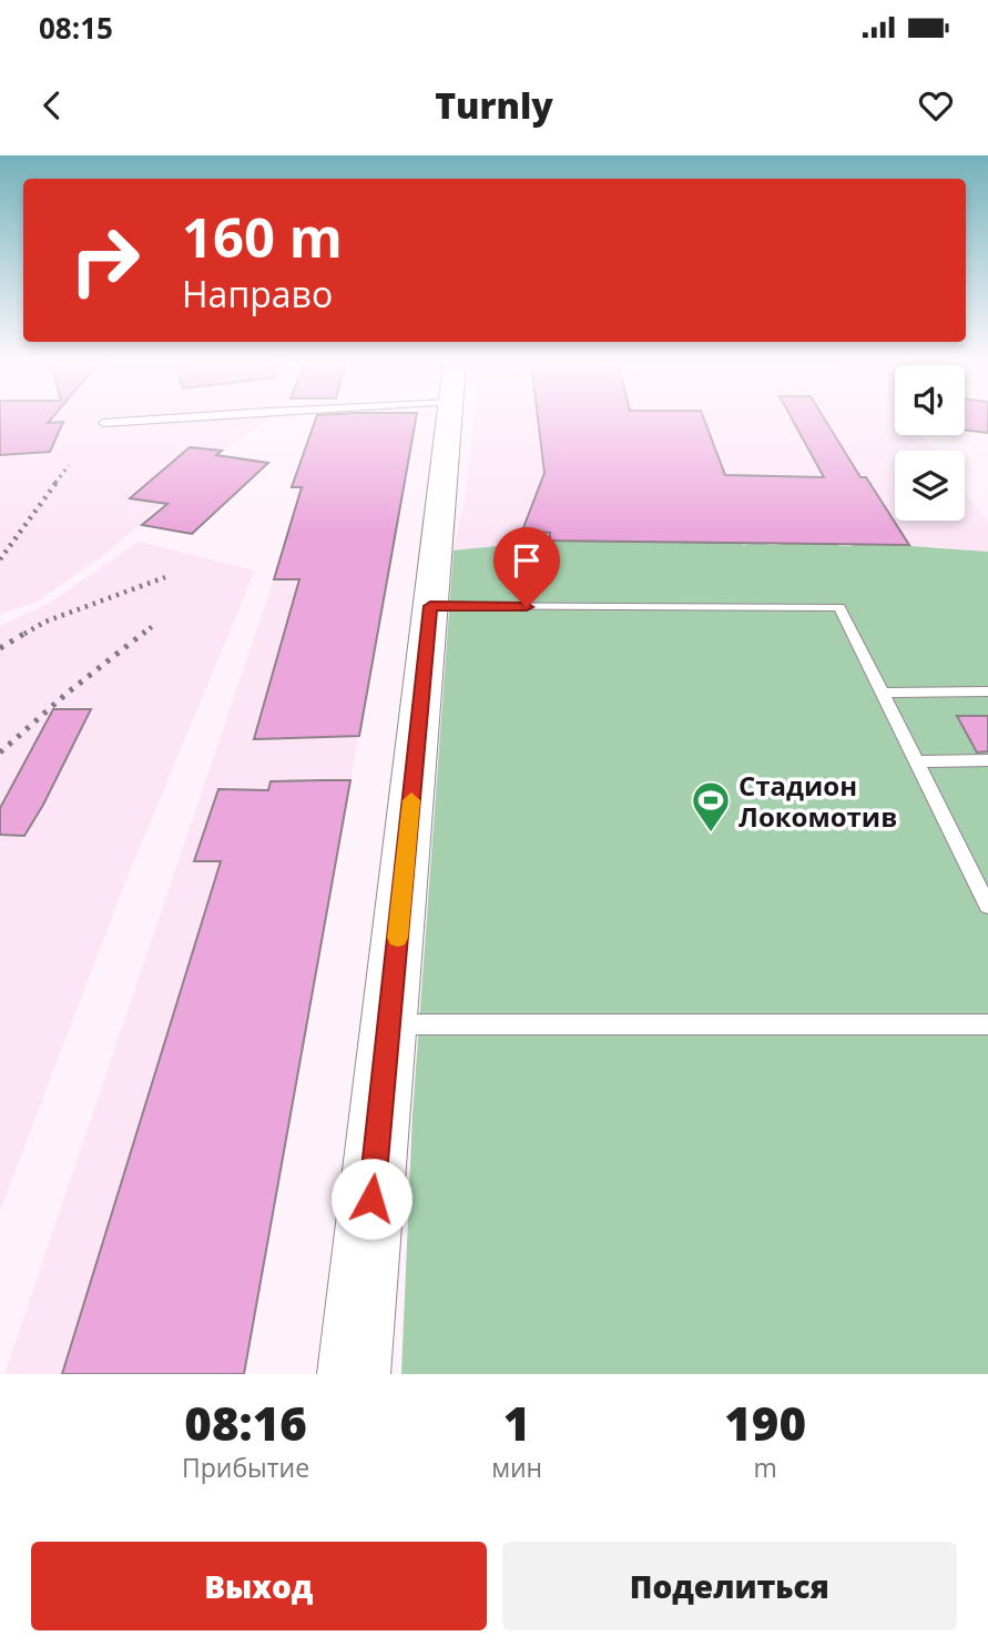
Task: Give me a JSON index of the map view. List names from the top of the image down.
{
  "places": {
    "sports": ["Стадион Локомотив"]
  },
  "page": {
    "status": "08:15",
    "header": "Turnly",
    "turn": ["160 m", "Направо"],
    "eta": [
      "08:16",
      "Прибытие",
      "1",
      "мин",
      "190",
      "m"
    ],
    "buttons": ["Выход", "Поделиться"]
  }
}
